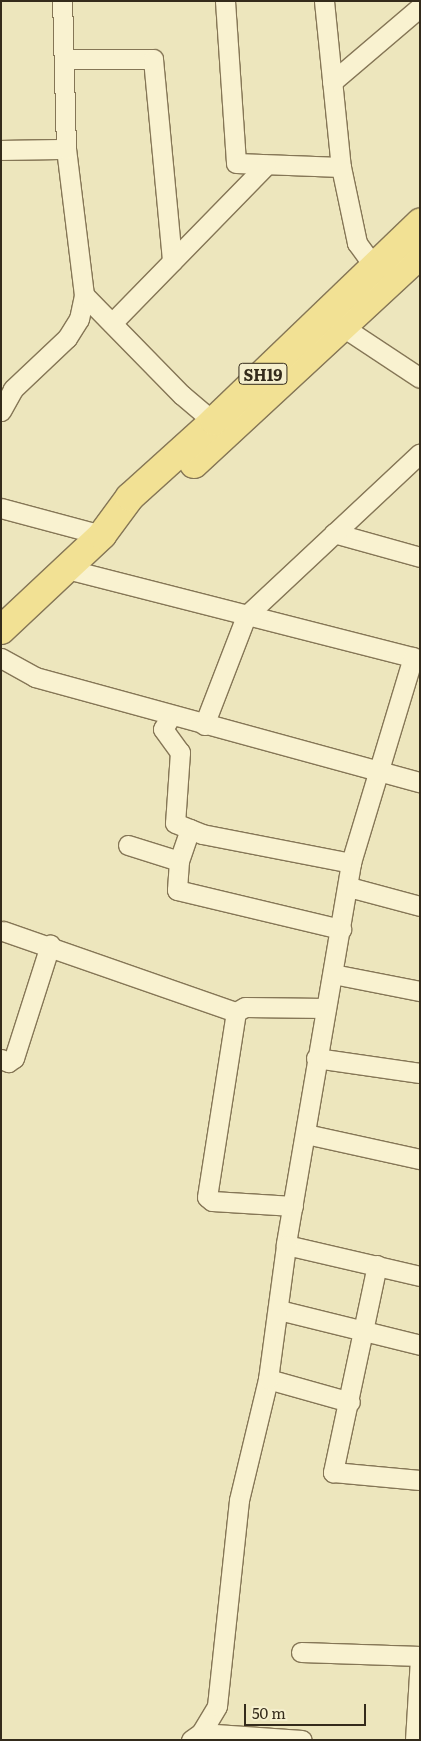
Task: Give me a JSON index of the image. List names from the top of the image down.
{
  "streets": {
    "main road": ["SH19"]
  },
  "scale_bar": "50 m"
}
